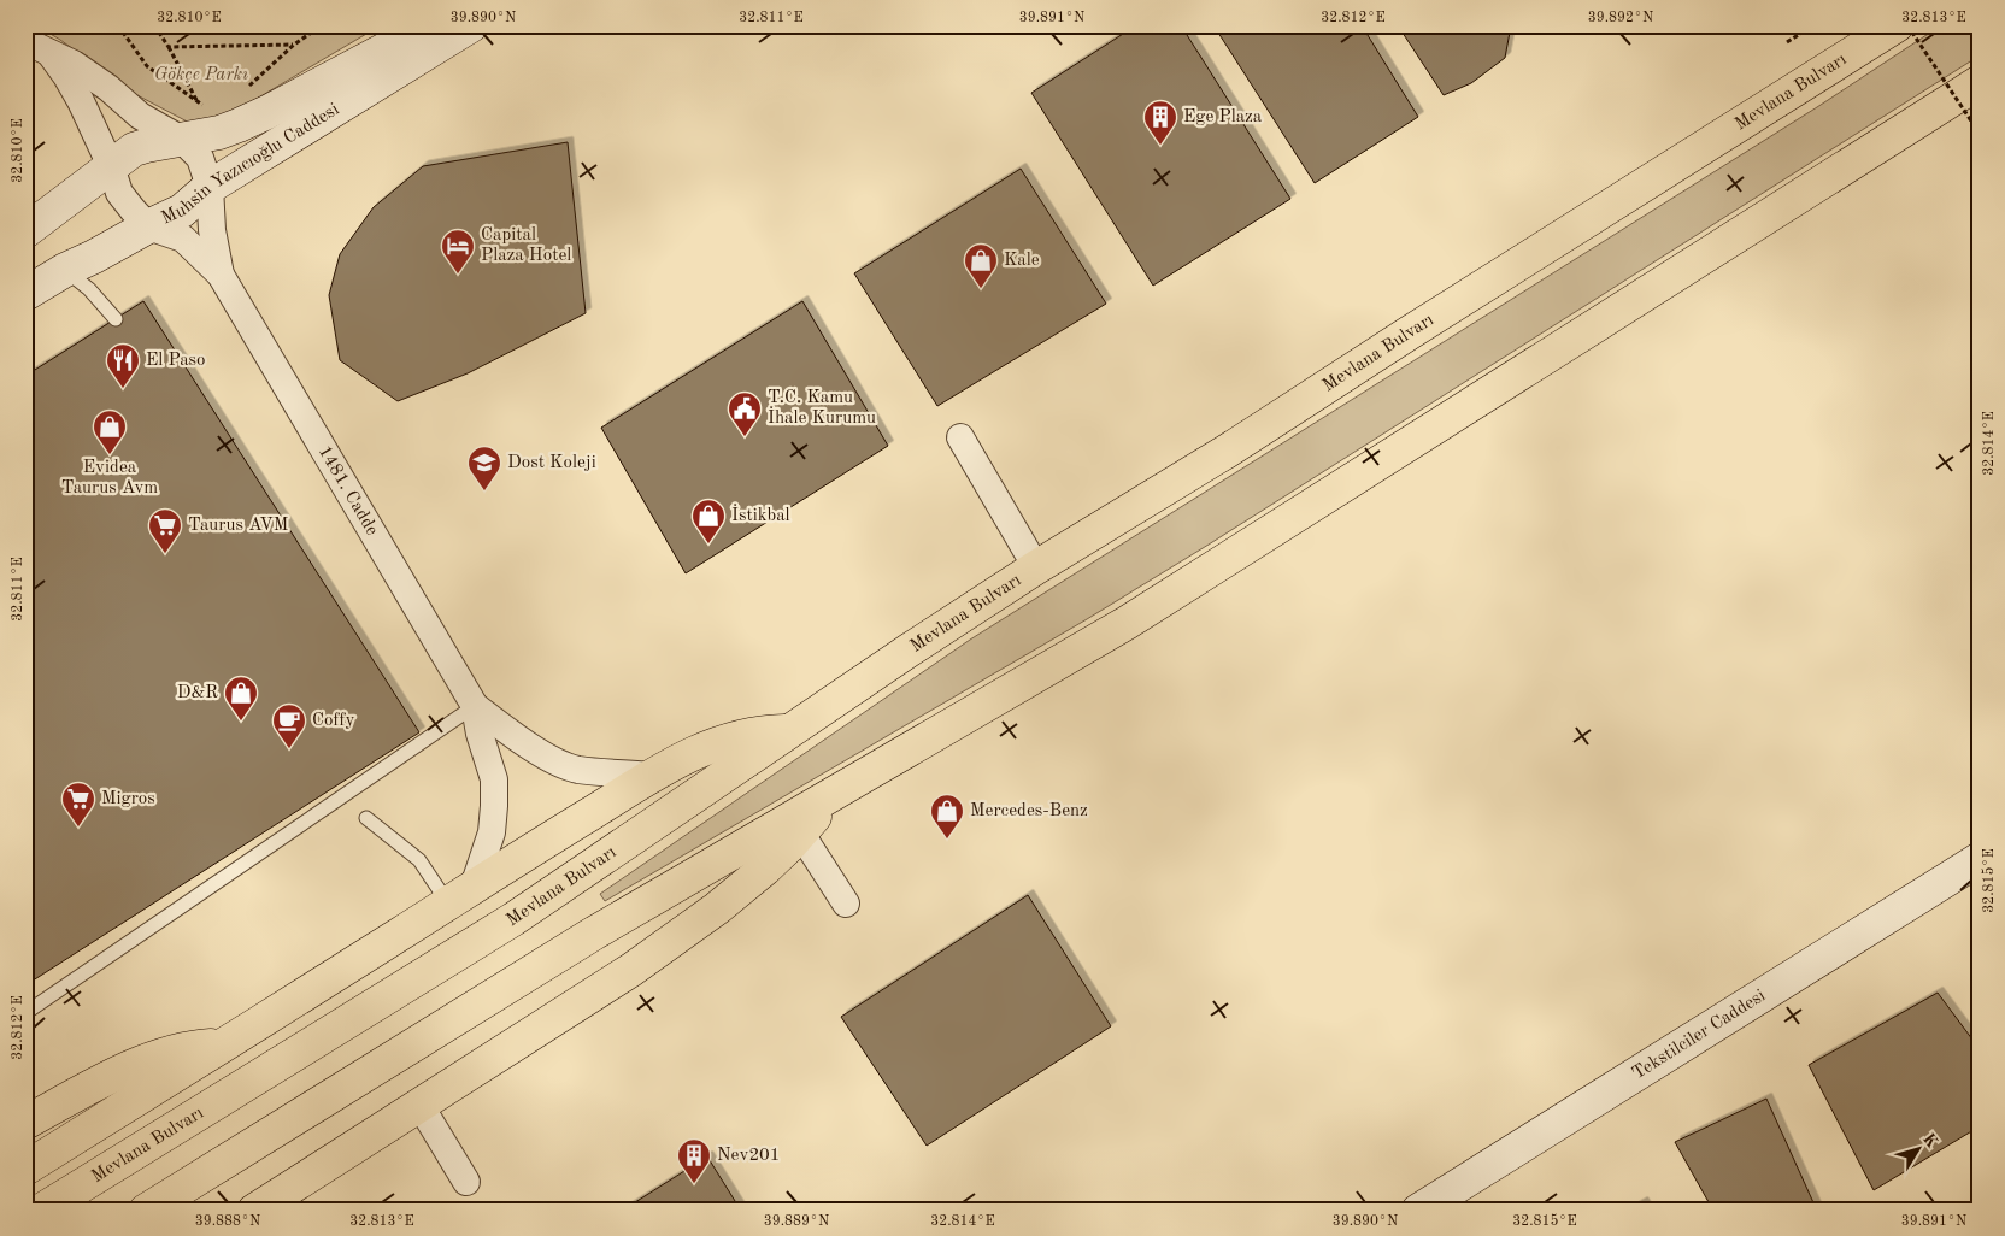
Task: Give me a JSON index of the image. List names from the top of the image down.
{
  "streets": {
    "highway": ["Mevlana Bulvarı"],
    "main road": ["Muhsin Yazıcıoğlu Caddesi", "Tekstilciler Caddesi"],
    "street": ["1481. Cadde"]
  },
  "crossings": [
    ["Muhsin Yazıcıoğlu Caddesi", "1481. Cadde"]
  ],
  "parks": ["Gökçe Parkı"],
  "places": {
    "building": ["Ege Plaza", "Nev201"],
    "hotel": ["Capital Plaza Hotel"],
    "shop": [
      "Kale",
      "Evidea Taurus Avm",
      "İstikbal",
      "D&R",
      "Mercedes-Benz"
    ],
    "restaurant": ["El Paso"],
    "public building": ["T.C. Kamu İhale Kurumu"],
    "school or university": ["Dost Koleji"],
    "supermarket": ["Taurus AVM", "Migros"],
    "cafe": ["Coffy"]
  },
  "north": "top right",
  "coordinates": [
    "32.810°E",
    "39.890°N",
    "32.811°E",
    "39.891°N",
    "32.812°E",
    "39.892°N",
    "32.813°E",
    "32.814°E",
    "32.815°E",
    "39.888°N",
    "39.889°N"
  ]
}
